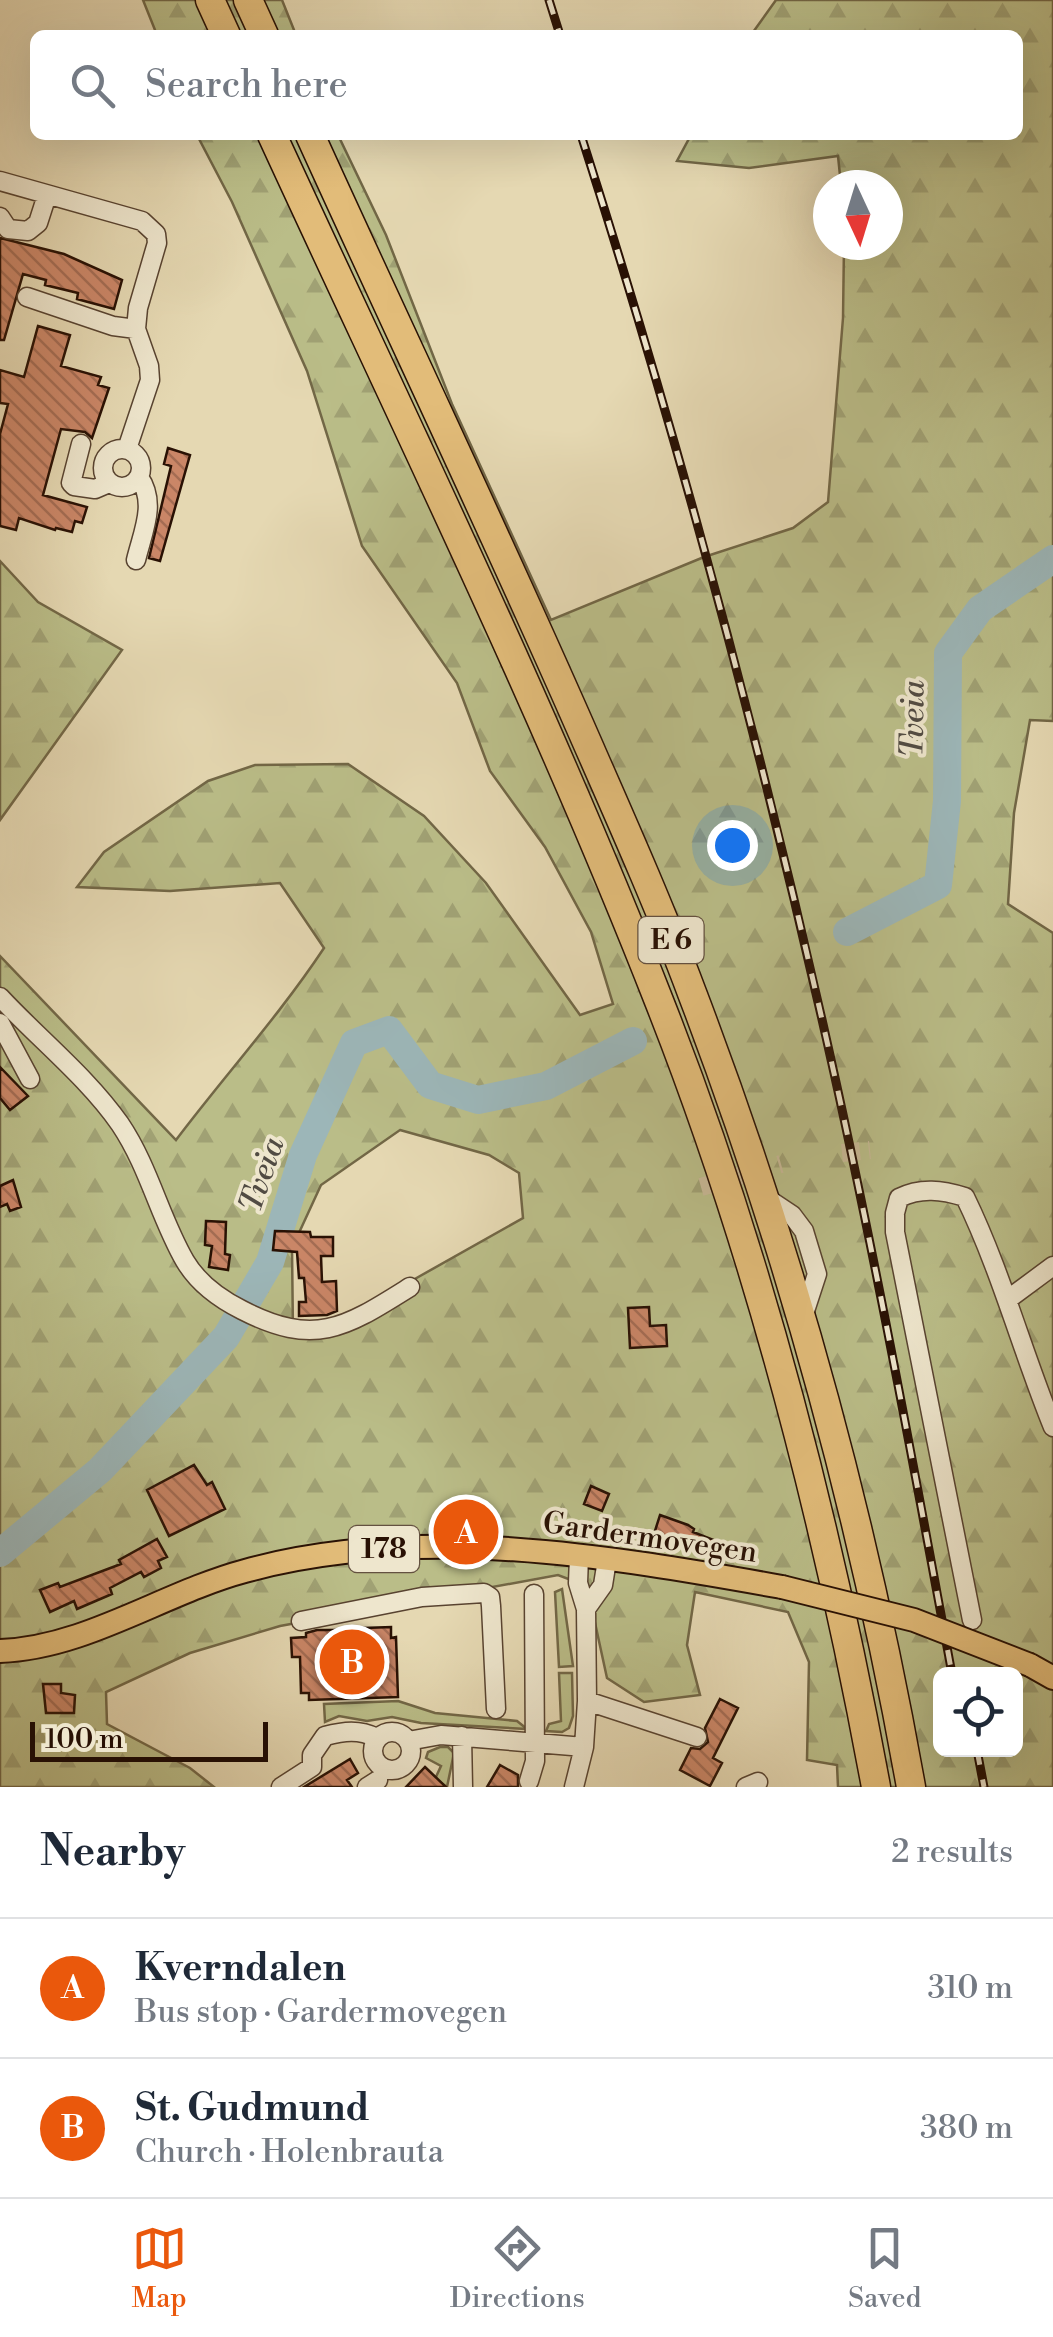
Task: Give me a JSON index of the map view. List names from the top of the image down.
{
  "streets": {
    "highway": ["E 6"],
    "main road": ["Gardermovegen", "178"]
  },
  "water": ["Tveia"],
  "scale_bar": "100 m",
  "north": "bottom",
  "page": {
    "search": "Search here",
    "pins": ["A", "B"],
    "scale": "100 m",
    "heading": ["Nearby", "2 results"],
    "list": [
      {
        "mark": "A",
        "name": "Kverndalen",
        "note": "Bus stop · Gardermovegen",
        "value": "310 m"
      },
      {
        "mark": "B",
        "name": "St. Gudmund",
        "note": "Church · Holenbrauta",
        "value": "380 m"
      }
    ],
    "nav": ["Map", "Directions", "Saved"]
  }
}
